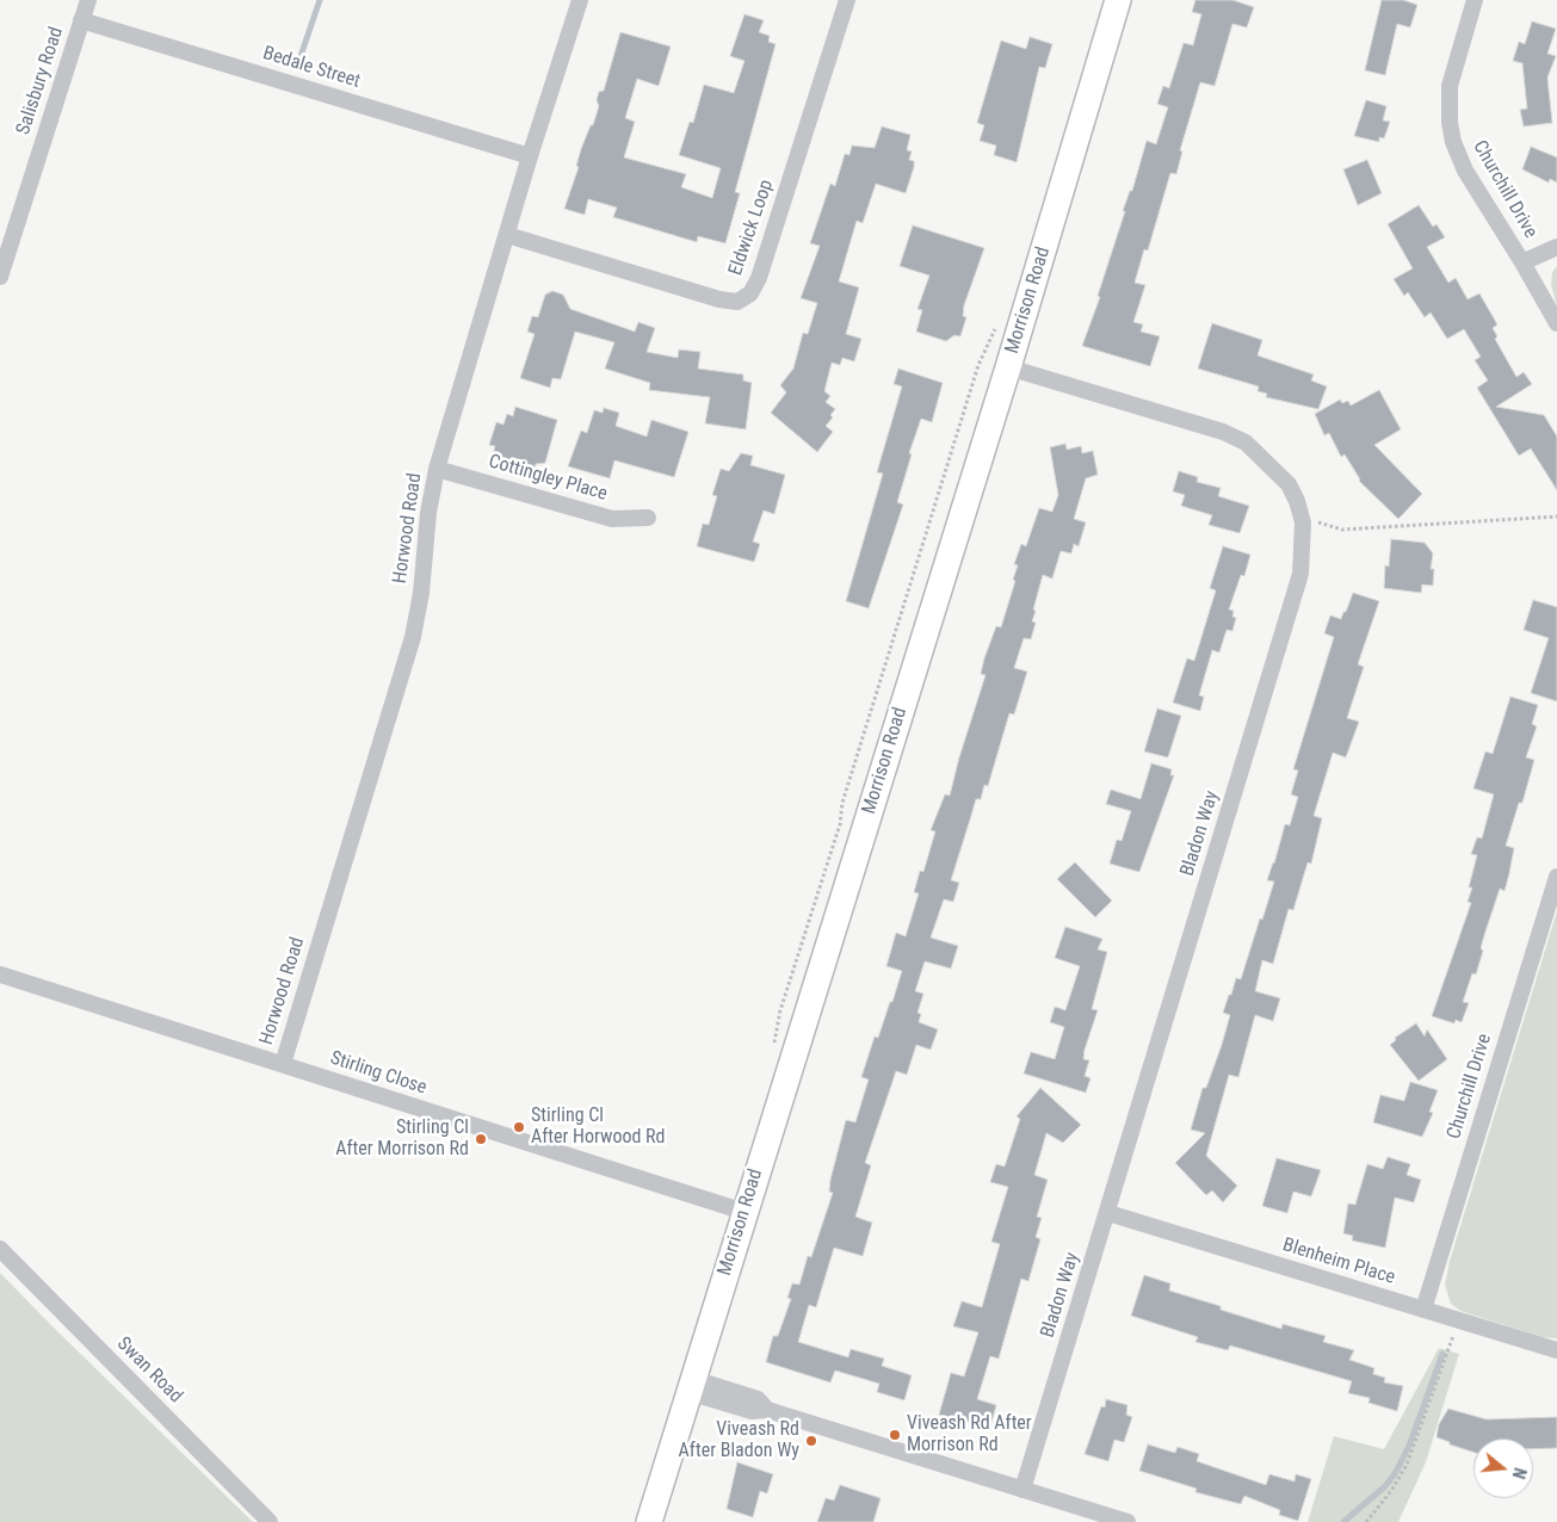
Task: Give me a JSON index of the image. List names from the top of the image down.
{
  "streets": {
    "main road": ["Morrison Road"],
    "street": [
      "Bedale Street",
      "Salisbury Road",
      "Churchill Drive",
      "Eldwick Loop",
      "Cottingley Place",
      "Horwood Road",
      "Bladon Way",
      "Stirling Close",
      "Blenheim Place",
      "Swan Road"
    ]
  },
  "crossings": [
    ["Bedale Street", "Salisbury Road"],
    ["Bedale Street", "Horwood Road"],
    ["Churchill Drive", "Blenheim Place"],
    ["Eldwick Loop", "Horwood Road"],
    ["Morrison Road", "Bladon Way"],
    ["Morrison Road", "Stirling Close"],
    ["Cottingley Place", "Horwood Road"],
    ["Horwood Road", "Stirling Close"],
    ["Bladon Way", "Blenheim Place"]
  ],
  "places": [
    "Stirling Cl After Horwood Rd",
    "Stirling Cl After Morrison Rd",
    "Viveash Rd After Morrison Rd",
    "Viveash Rd After Bladon Wy"
  ],
  "north": "right"
}
